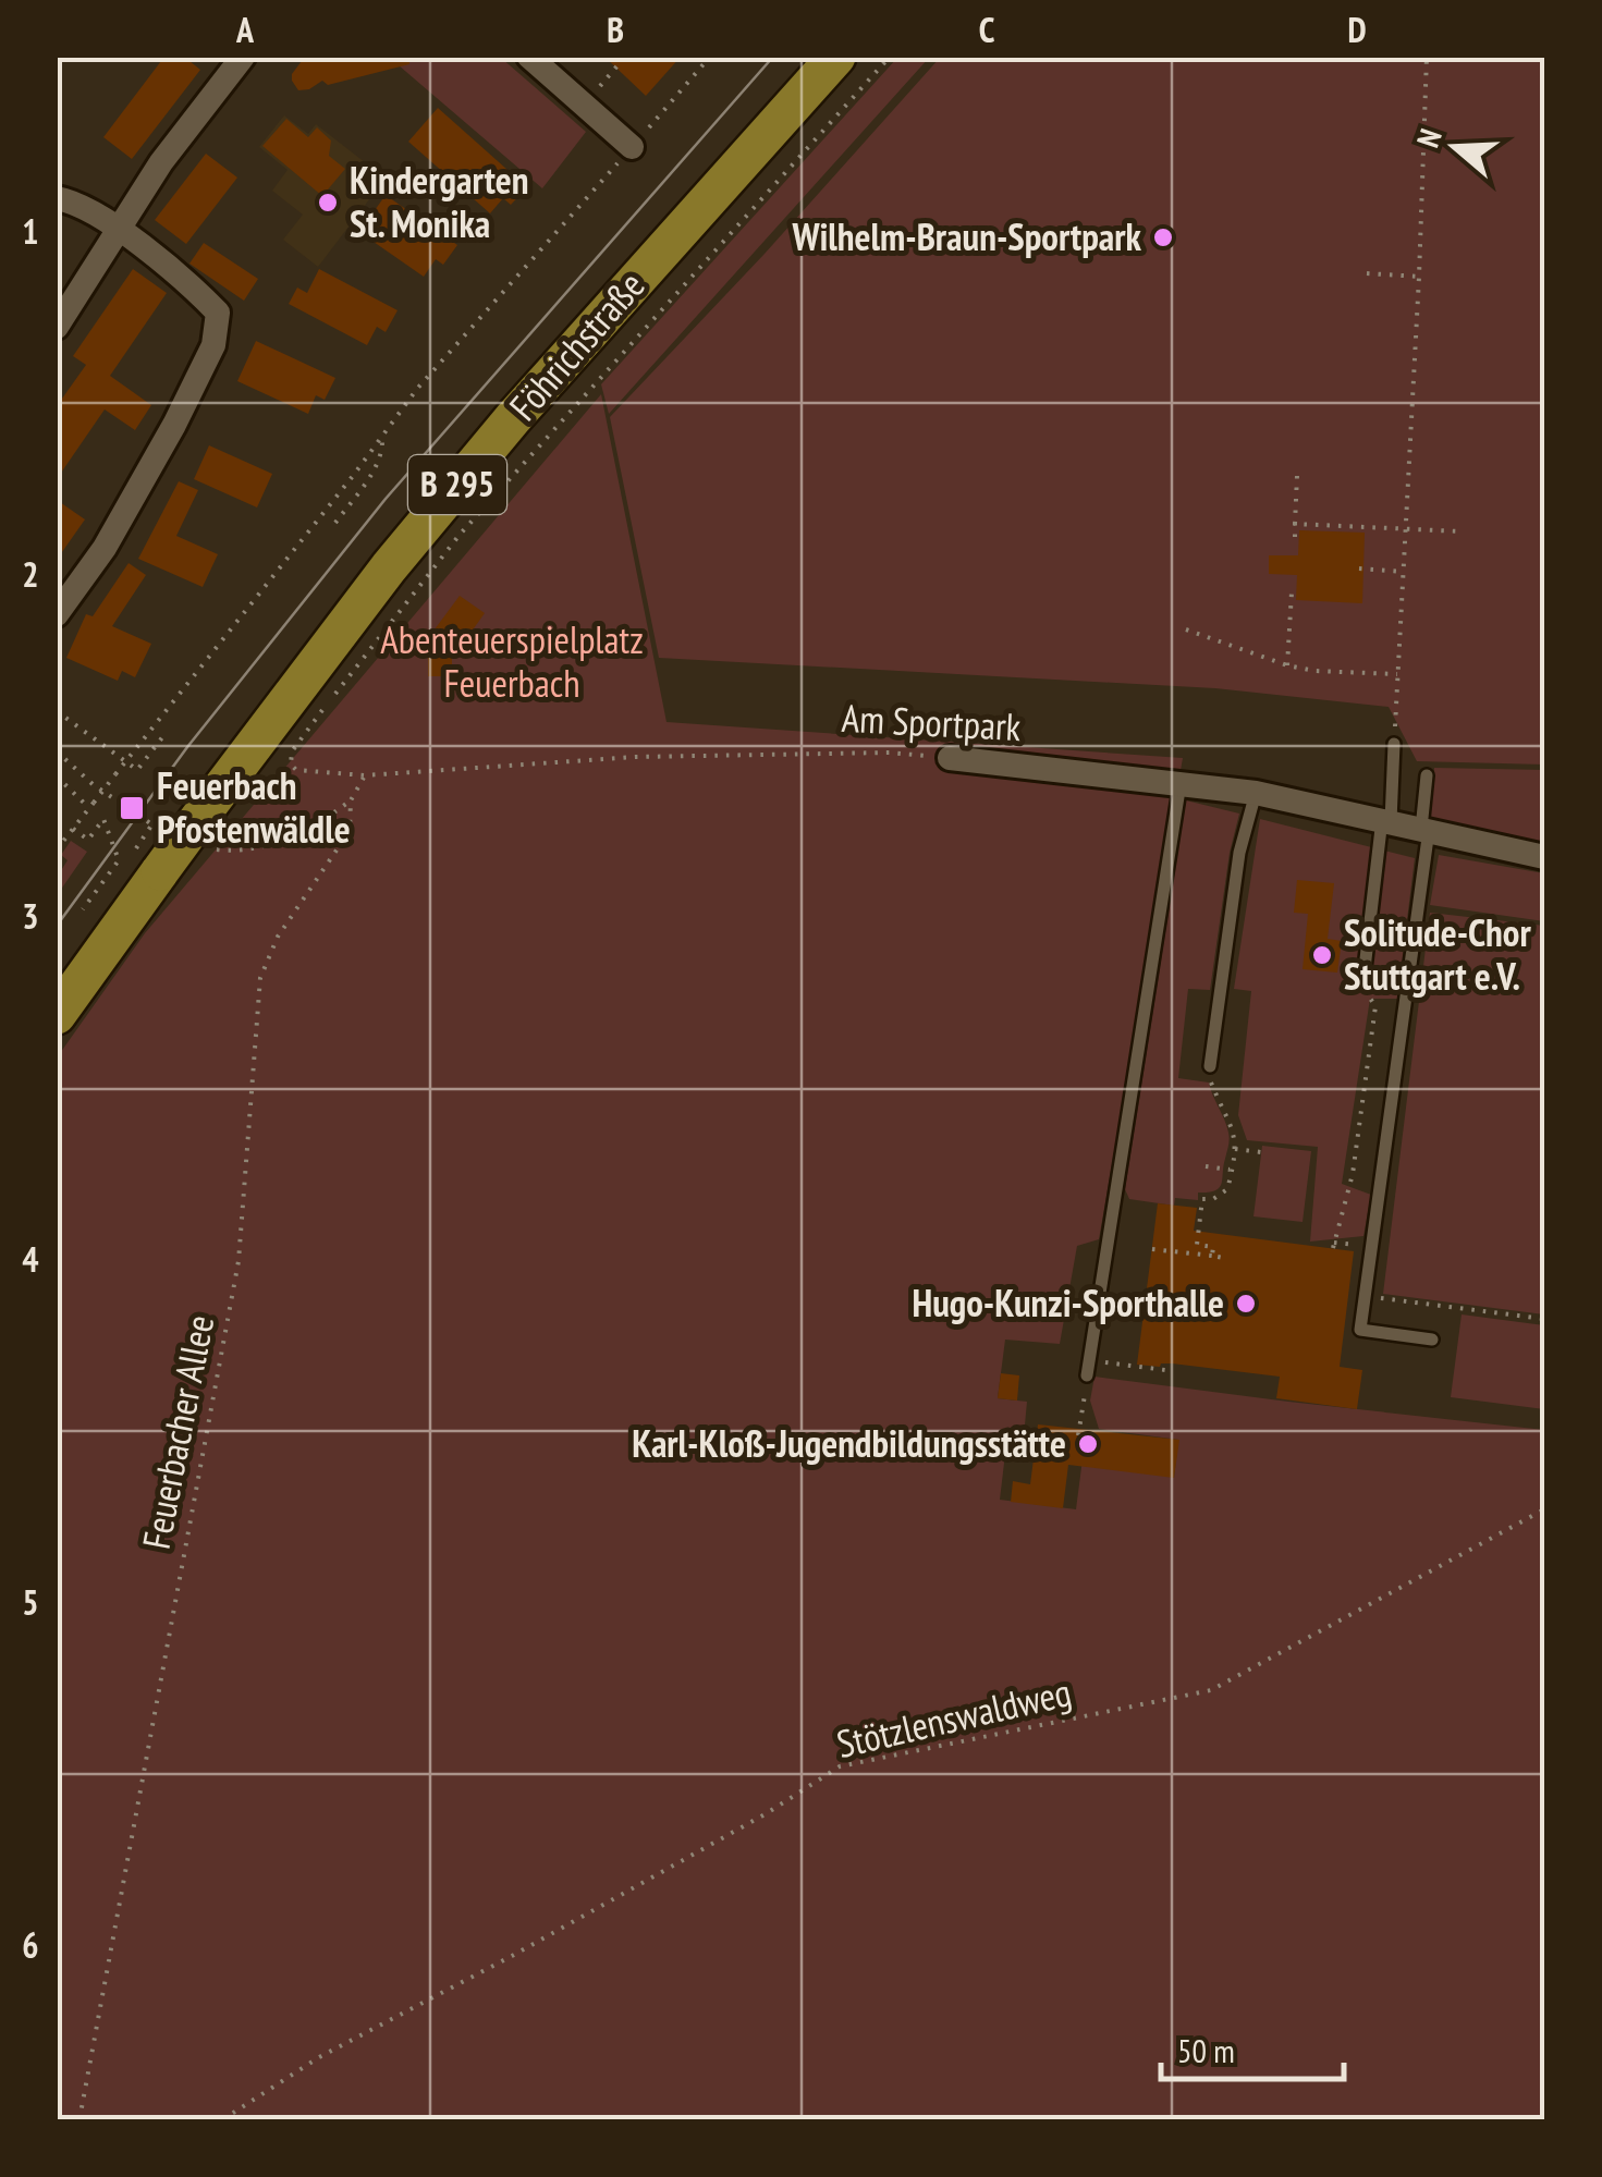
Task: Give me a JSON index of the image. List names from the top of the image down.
{
  "streets": {
    "main road": ["Föhrichstraße", "B 295"],
    "street": ["Am Sportpark"],
    "path": ["Feuerbacher Allee", "Stötzlenswaldweg"]
  },
  "crossings": [
    ["Am Sportpark", "Feuerbacher Allee"]
  ],
  "parks": ["Abenteuerspielplatz Feuerbach"],
  "places": {
    "other": [
      "Kindergarten St. Monika",
      "Wilhelm-Braun-Sportpark",
      "Solitude-Chor Stuttgart e.V.",
      "Hugo-Kunzi-Sporthalle",
      "Karl-Kloß-Jugendbildungsstätte"
    ],
    "transit": ["Feuerbach Pfostenwäldle"]
  },
  "scale_bar": "50 m",
  "north": "left",
  "grid": {
    "columns": [
      "A",
      "B",
      "C",
      "D"
    ],
    "rows": [
      "1",
      "2",
      "3",
      "4",
      "5",
      "6"
    ]
  }
}
